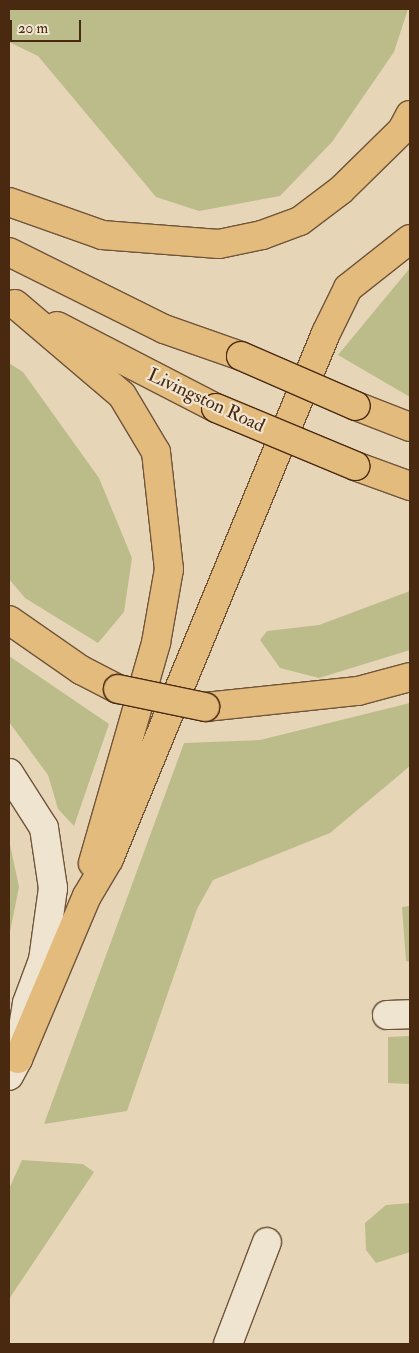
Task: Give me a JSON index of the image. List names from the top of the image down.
{
  "streets": {
    "main road": ["Livingston Road"]
  },
  "scale_bar": "20 m"
}
